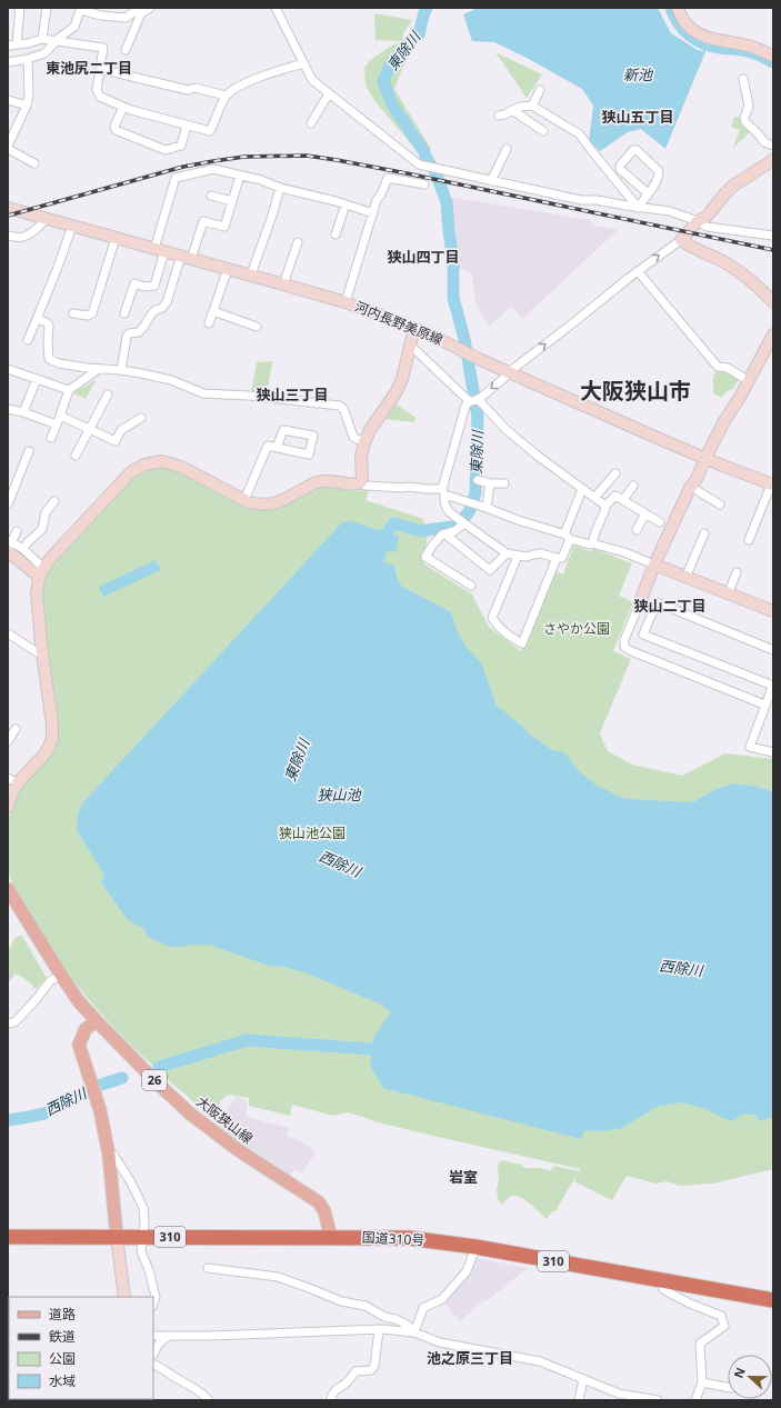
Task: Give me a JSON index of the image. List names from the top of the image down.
{
  "streets": {
    "highway": ["310", "国道310号"],
    "main road": ["26", "大阪狭山線"],
    "street": ["河内長野美原線"]
  },
  "crossings": [
    ["大阪狭山線", "国道310号"]
  ],
  "districts": [
    "東池尻二丁目",
    "狭山五丁目",
    "狭山四丁目",
    "大阪狭山市",
    "狭山三丁目",
    "狭山二丁目",
    "岩室",
    "池之原三丁目"
  ],
  "water": [
    "東除川",
    "新池",
    "狭山池",
    "西除川"
  ],
  "parks": ["さやか公園", "狭山池公園"],
  "legend": [
    "道路",
    "鉄道",
    "公園",
    "水域"
  ],
  "north": "left"
}
